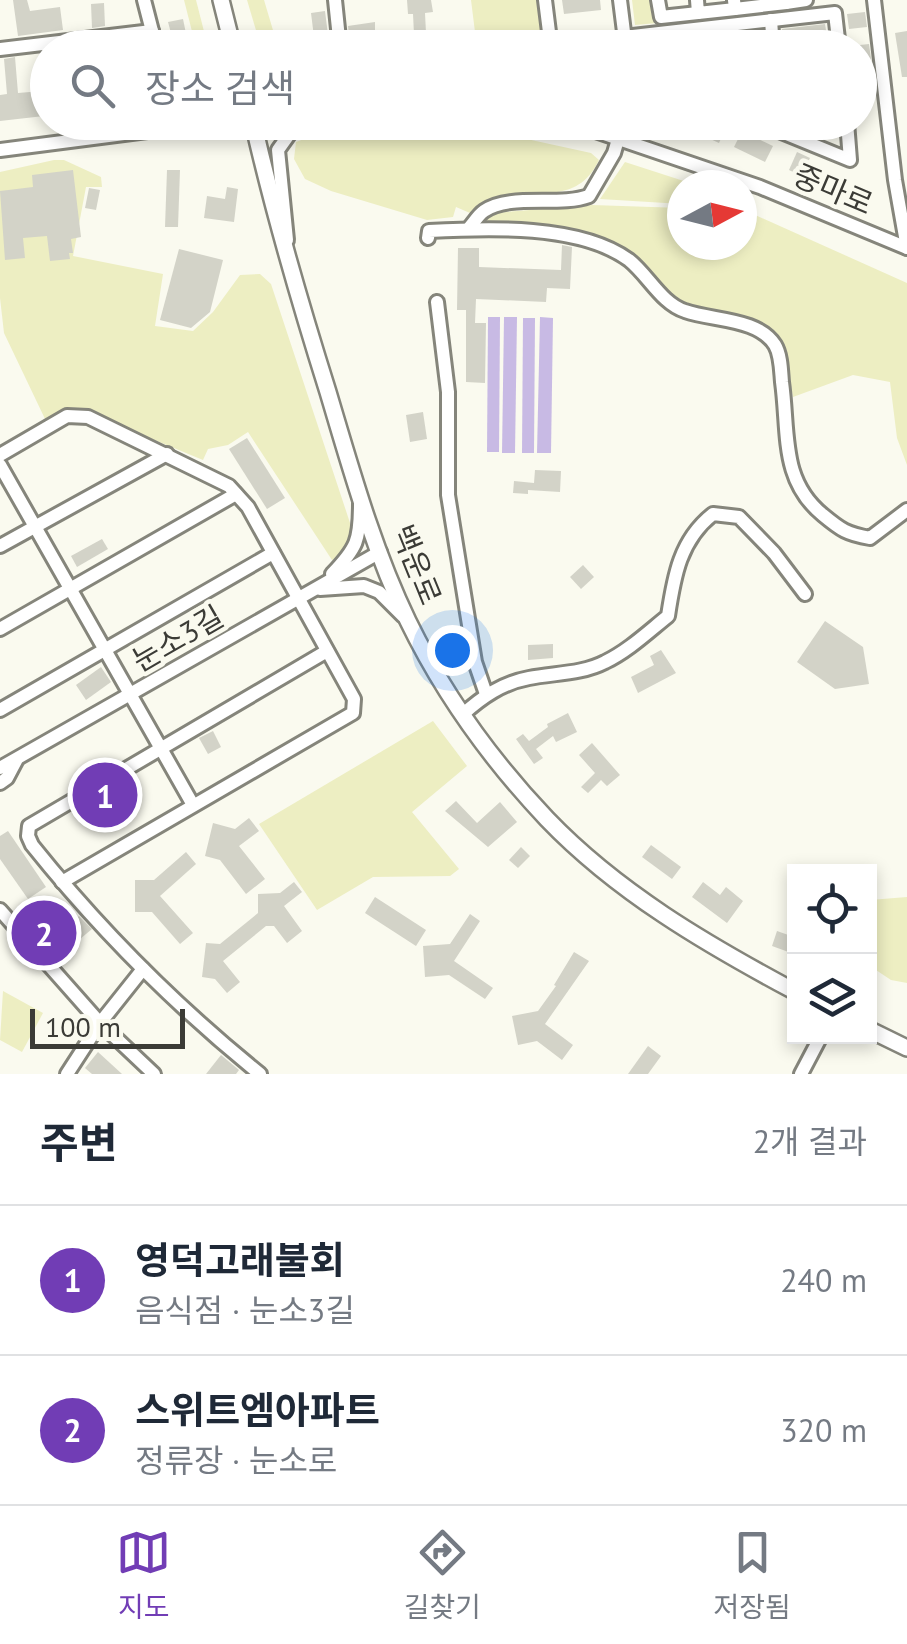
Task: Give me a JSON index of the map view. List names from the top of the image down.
{
  "streets": {
    "main road": ["백운로"],
    "street": ["중마로", "눈소3길"]
  },
  "crossings": [
    ["백운로", "눈소3길"]
  ],
  "scale_bar": "100 m",
  "north": "right",
  "page": {
    "search": "장소 검색",
    "pins": ["1", "2"],
    "scale": "100 m",
    "heading": ["주변", "2개 결과"],
    "list": [
      {
        "mark": "1",
        "name": "영덕고래불회",
        "note": "음식점 · 눈소3길",
        "value": "240 m"
      },
      {
        "mark": "2",
        "name": "스위트엠아파트",
        "note": "정류장 · 눈소로",
        "value": "320 m"
      }
    ],
    "nav": ["지도", "길찾기", "저장됨"]
  }
}
